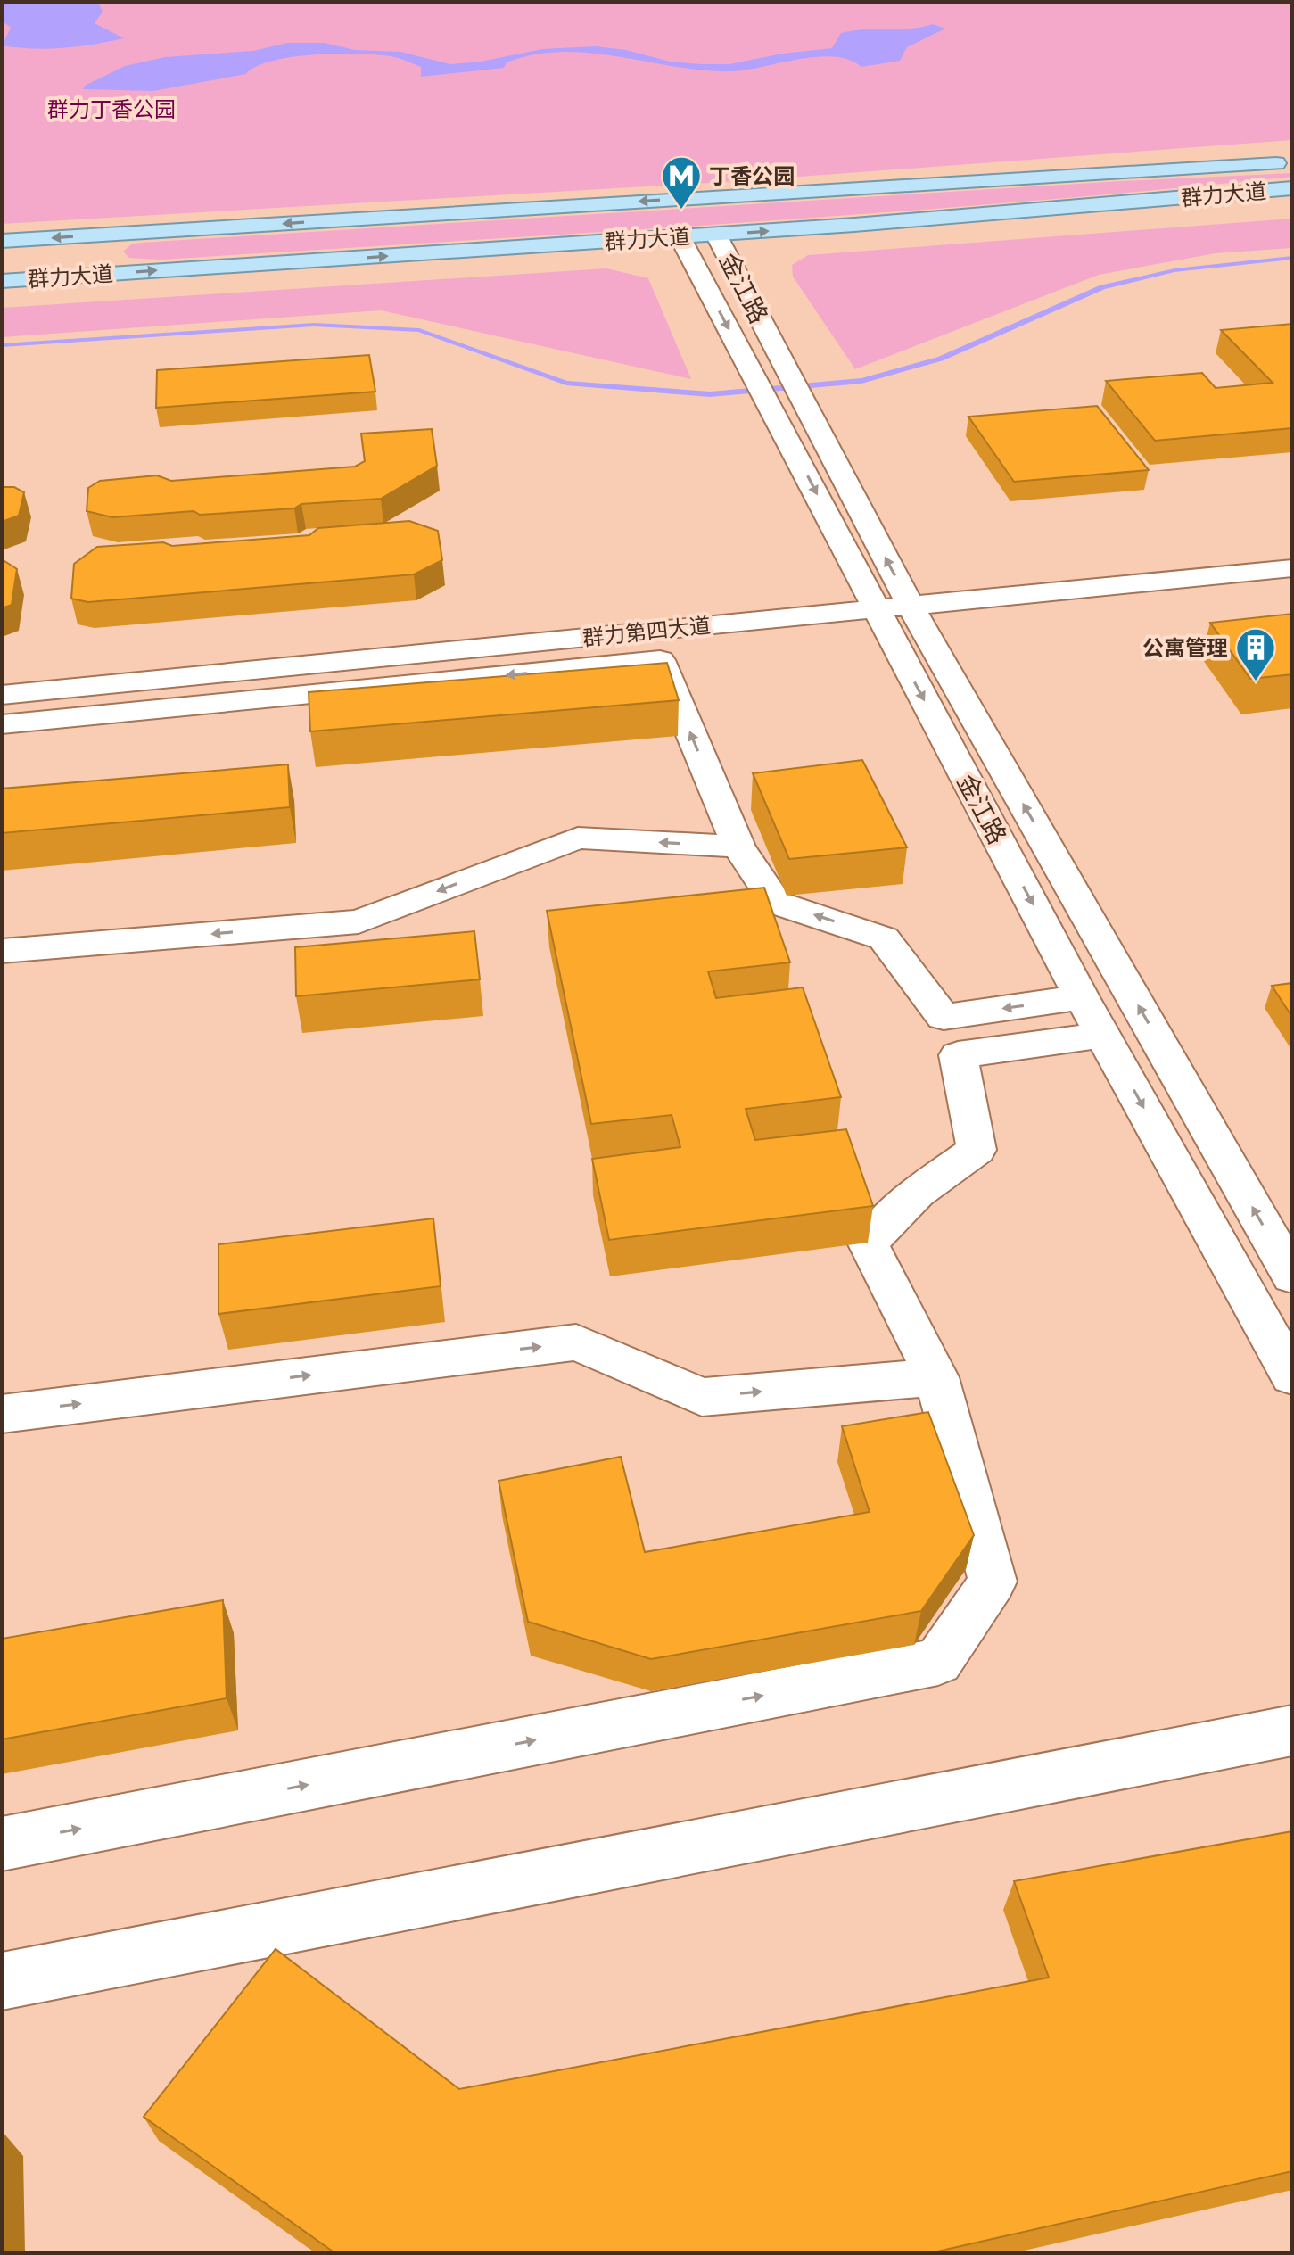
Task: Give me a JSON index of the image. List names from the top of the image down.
{
  "streets": {
    "main road": ["群力大道"],
    "street": ["金江路", "群力第四大道"]
  },
  "crossings": [
    ["群力大道", "金江路"],
    ["金江路", "群力第四大道"]
  ],
  "parks": ["群力丁香公园"],
  "places": {
    "metro station": ["丁香公园"],
    "building": ["公寓管理"]
  }
}
